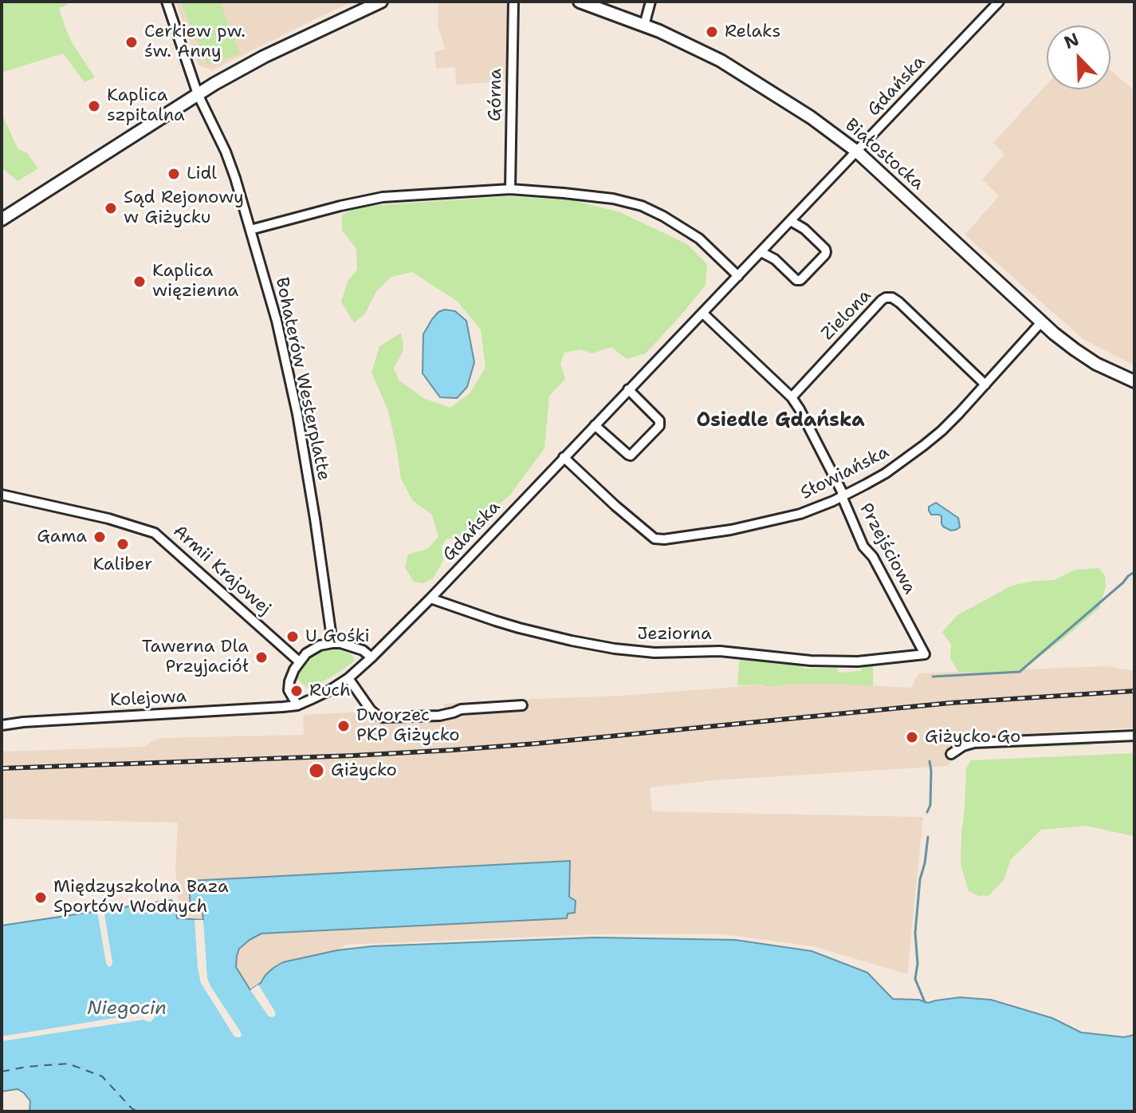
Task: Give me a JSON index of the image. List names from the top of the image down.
{
  "streets": {
    "street": [
      "Gdańska",
      "Górna",
      "Białostocka",
      "Zielona",
      "Bohaterów Westerplatte",
      "Słowiańska",
      "Przejściowa",
      "Armii Krajowej",
      "Jeziorna",
      "Kolejowa"
    ]
  },
  "crossings": [
    ["Gdańska", "Białostocka"],
    ["Gdańska", "Słowiańska"],
    ["Gdańska", "Przejściowa"],
    ["Gdańska", "Jeziorna"],
    ["Gdańska", "Kolejowa"],
    ["Białostocka", "Słowiańska"],
    ["Zielona", "Słowiańska"],
    ["Zielona", "Przejściowa"],
    ["Słowiańska", "Przejściowa"],
    ["Przejściowa", "Jeziorna"]
  ],
  "districts": ["Osiedle Gdańska"],
  "water": ["Niegocin"],
  "places": [
    "Relaks",
    "Cerkiew pw. św. Anny",
    "Kaplica szpitalna",
    "Lidl",
    "Sąd Rejonowy w Giżycku",
    "Kaplica więzienna",
    "Gama",
    "Kaliber",
    "U Gośki",
    "Tawerna Dla Przyjaciół",
    "Ruch",
    "Dworzec PKP Giżycko",
    "Giżycko Go",
    "Giżycko",
    "Międzyszkolna Baza Sportów Wodnych"
  ],
  "north": "top left"
}
